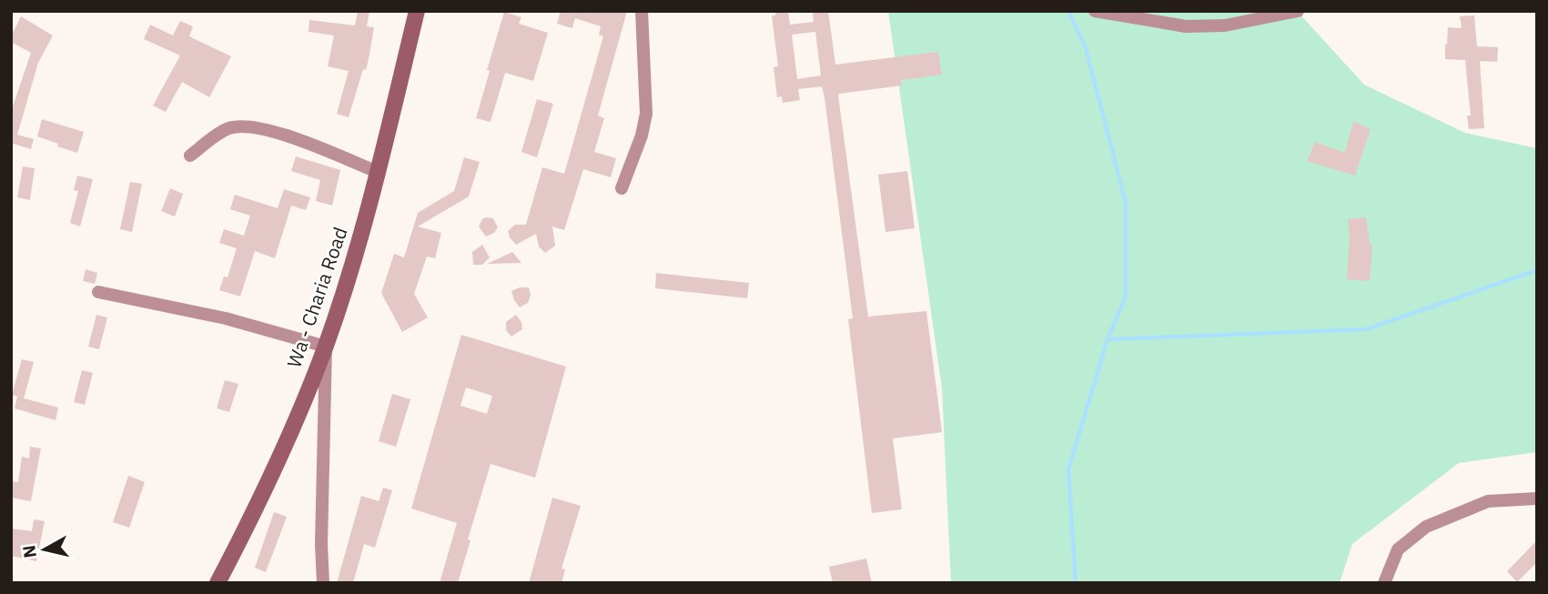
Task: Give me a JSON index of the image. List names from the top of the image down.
{
  "streets": {
    "street": ["Wa - Charia Road"]
  },
  "north": "left"
}
